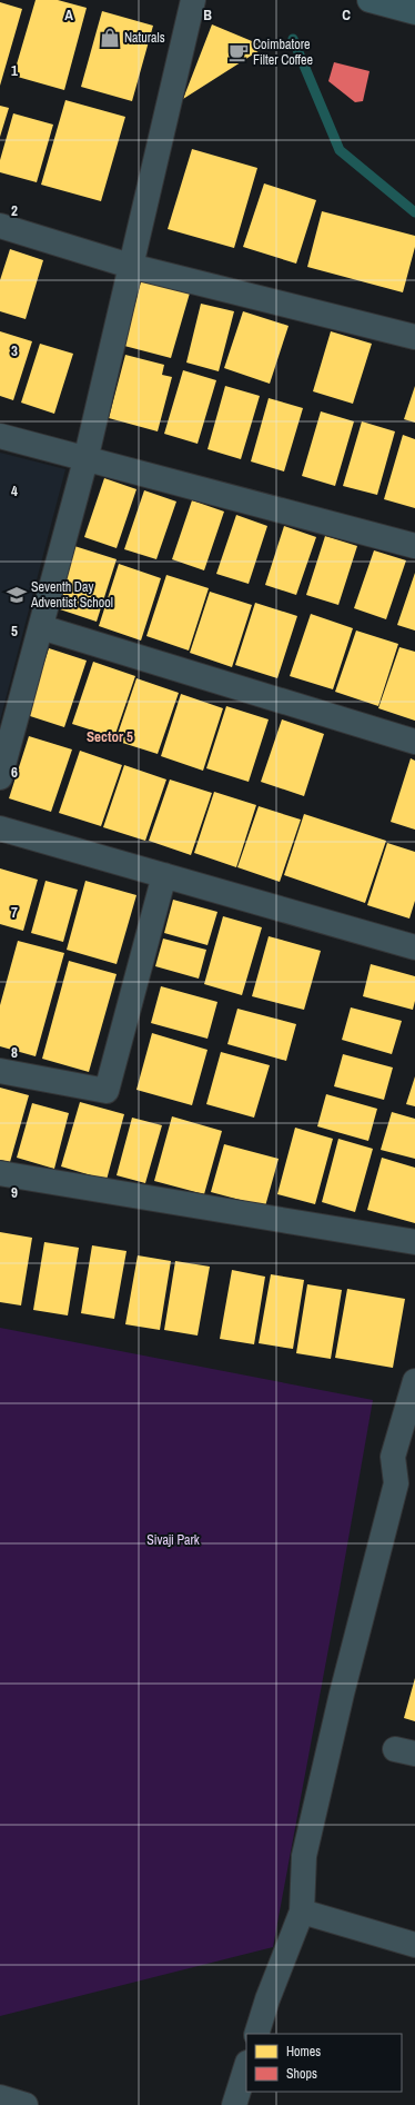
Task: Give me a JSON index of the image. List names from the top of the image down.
{
  "districts": ["Sector 5"],
  "parks": ["Sivaji Park"],
  "places": {
    "shop": ["Naturals"],
    "cafe": ["Coimbatore Filter Coffee"],
    "school or university": ["Seventh Day Adventist School"]
  },
  "legend": ["Homes", "Shops"],
  "grid": {
    "columns": ["A", "B", "C"],
    "rows": [
      "1",
      "2",
      "3",
      "4",
      "5",
      "6",
      "7",
      "8",
      "9"
    ]
  }
}
